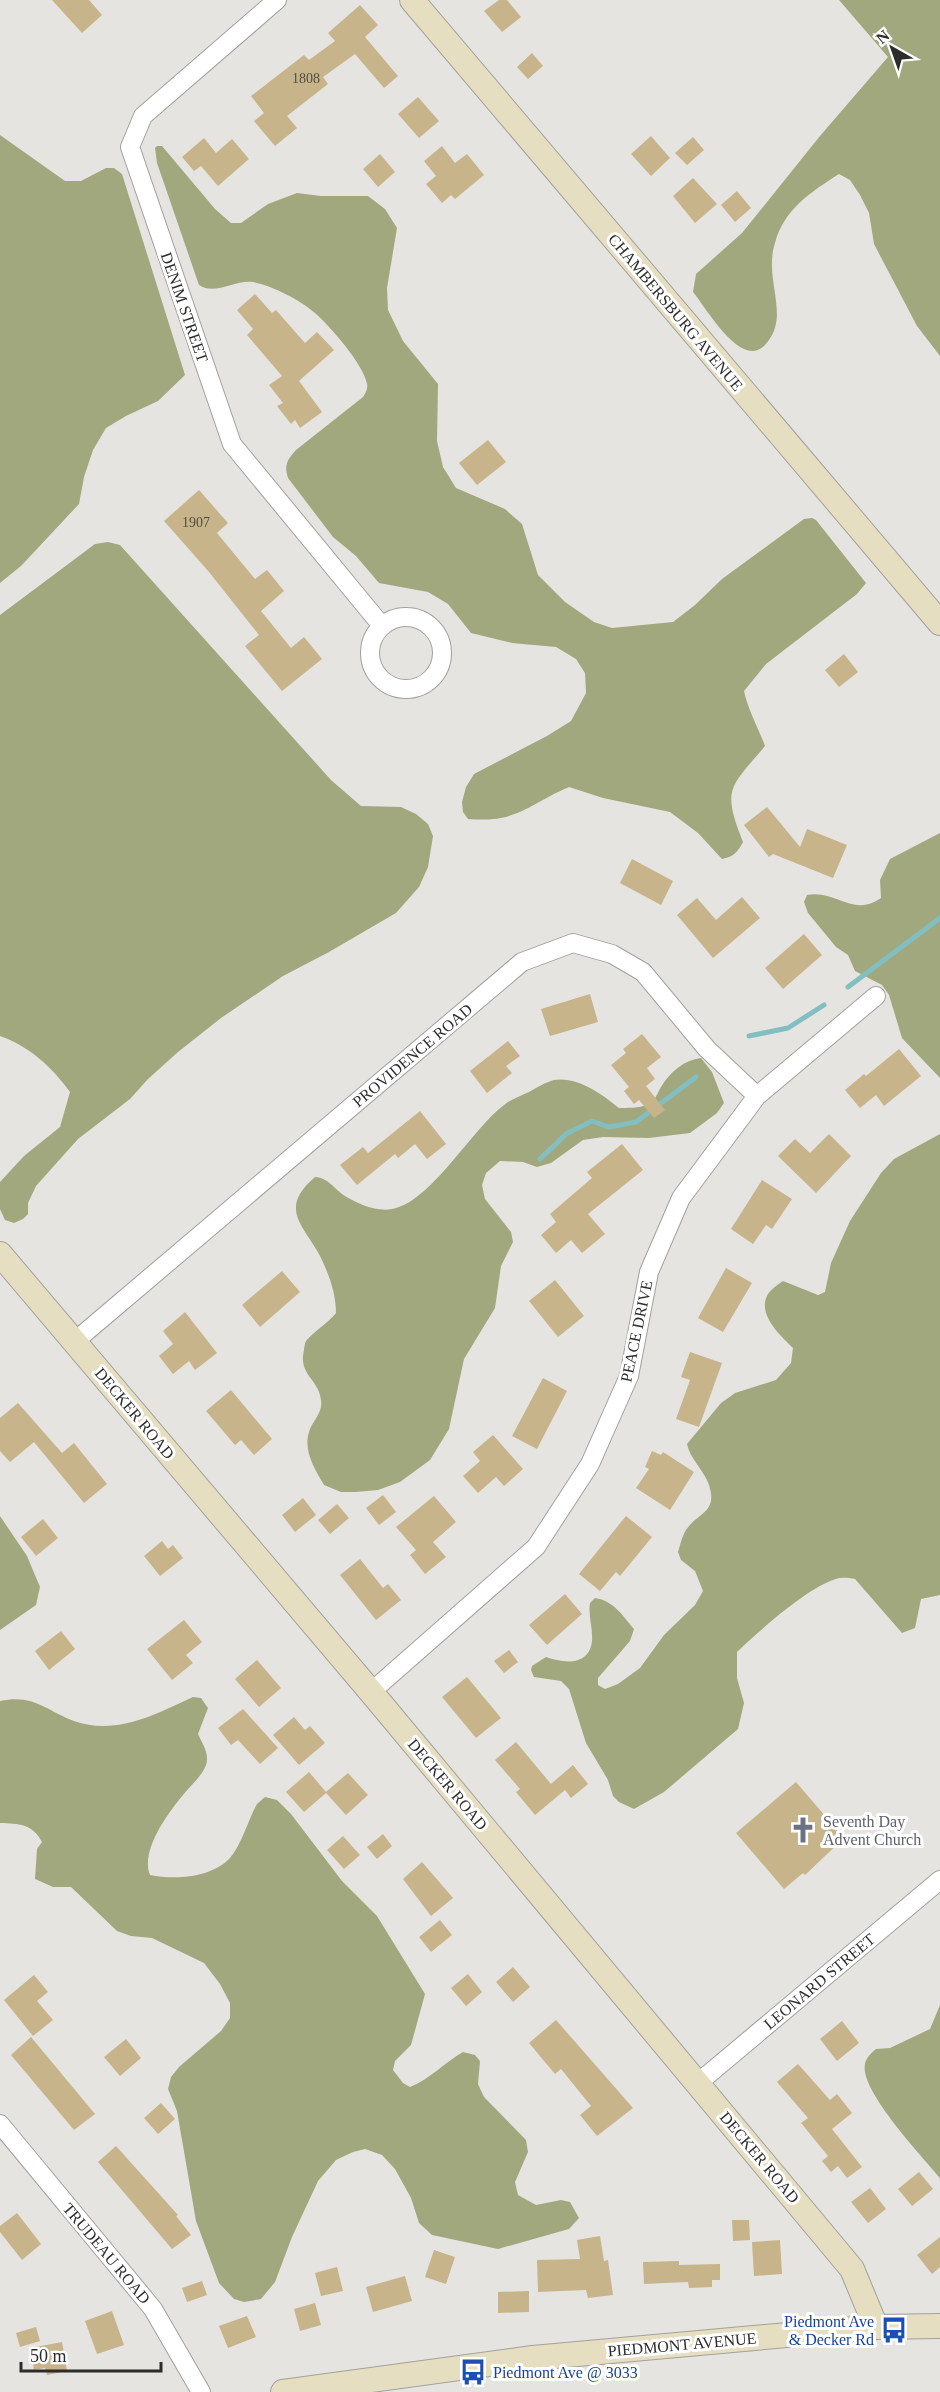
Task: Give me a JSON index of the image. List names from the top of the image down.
{
  "streets": {
    "street": [
      "DENIM STREET",
      "CHAMBERSBURG AVENUE",
      "PROVIDENCE ROAD",
      "PEACE DRIVE",
      "DECKER ROAD",
      "LEONARD STREET",
      "TRUDEAU ROAD",
      "PIEDMONT AVENUE"
    ]
  },
  "crossings": [
    ["PROVIDENCE ROAD", "PEACE DRIVE"],
    ["PROVIDENCE ROAD", "DECKER ROAD"],
    ["PEACE DRIVE", "DECKER ROAD"],
    ["DECKER ROAD", "LEONARD STREET"],
    ["DECKER ROAD", "PIEDMONT AVENUE"]
  ],
  "places": {
    "church": ["Seventh Day Advent Church"],
    "bus stop": ["Piedmont Ave & Decker Rd", "Piedmont Ave @ 3033"]
  },
  "house_numbers": ["1808", "1907"],
  "scale_bar": "50 m",
  "north": "top left"
}
